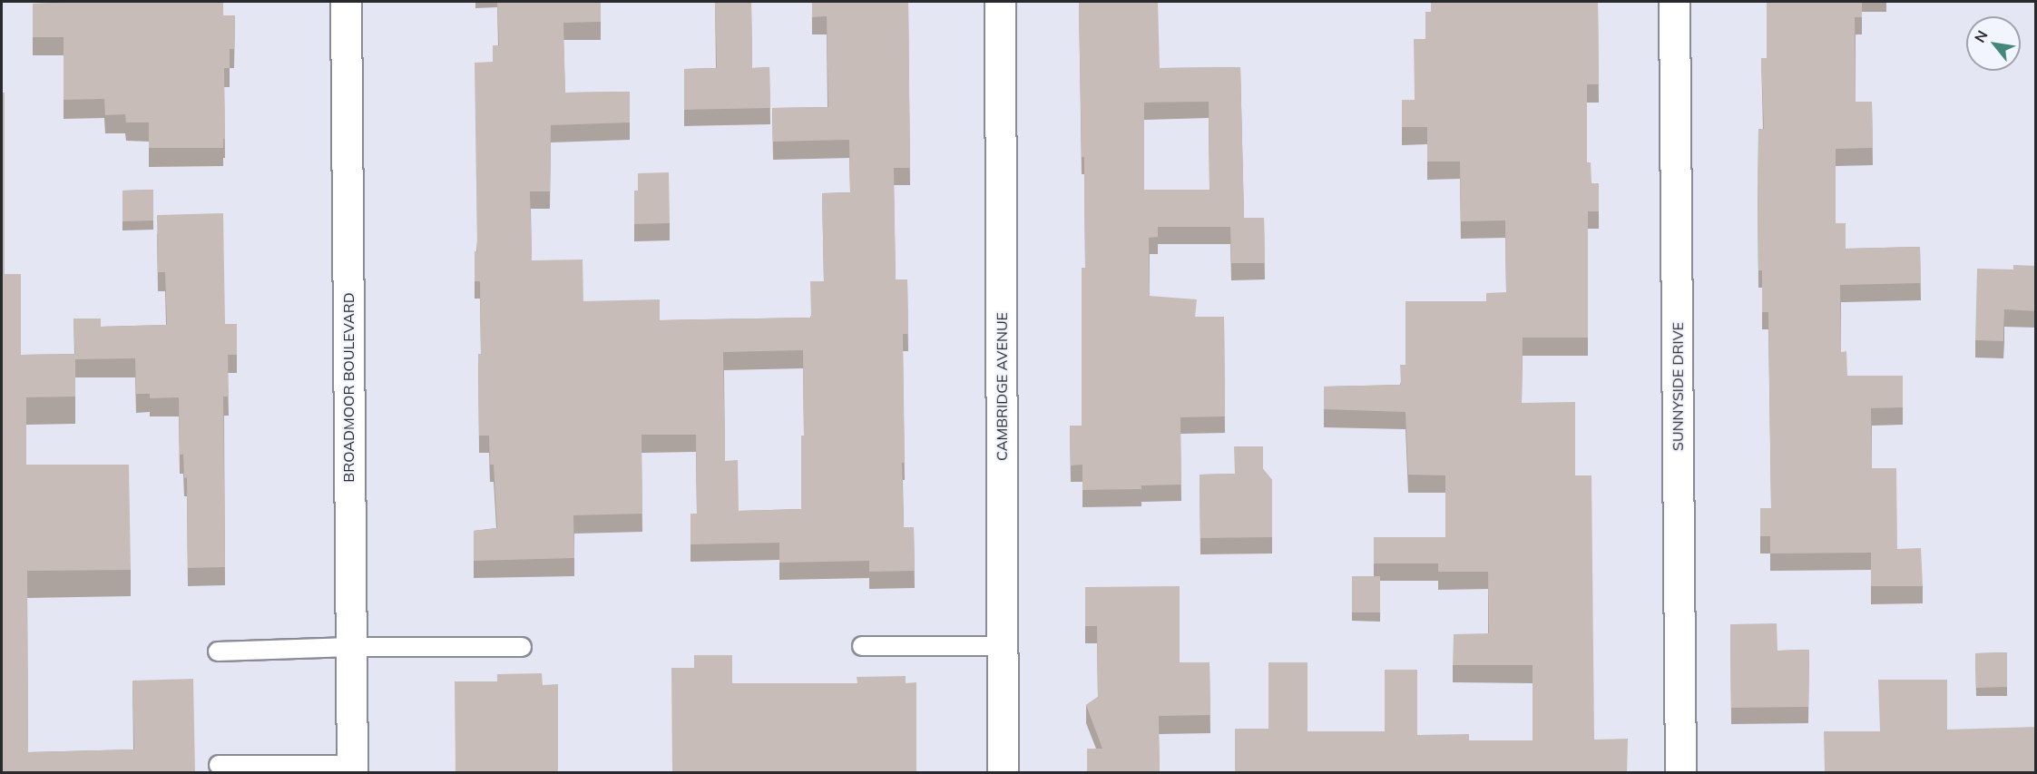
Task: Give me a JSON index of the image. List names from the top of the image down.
{
  "streets": {
    "street": ["CAMBRIDGE AVENUE", "SUNNYSIDE DRIVE", "BROADMOOR BOULEVARD"]
  },
  "north": "top left"
}
